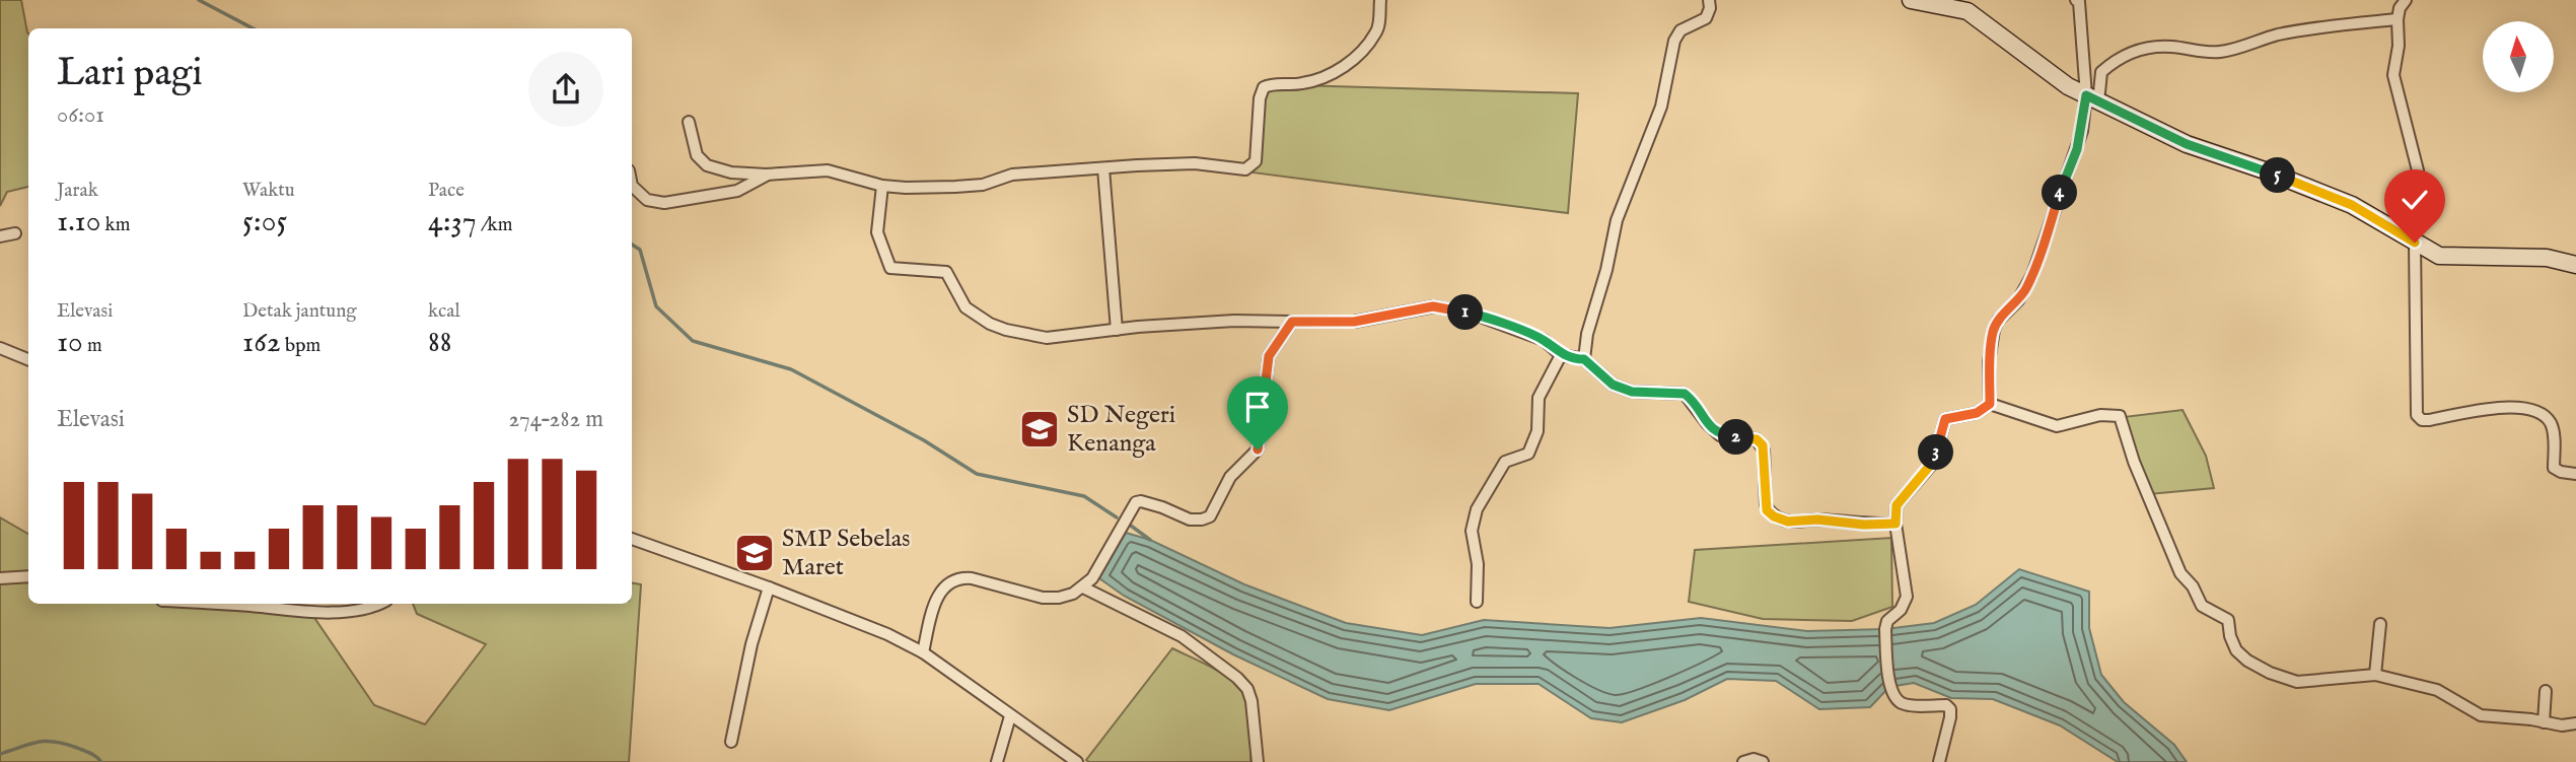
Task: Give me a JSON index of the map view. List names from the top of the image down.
{
  "places": {
    "school or university": ["SD Negeri Kenanga", "SMP Sebelas Maret"]
  },
  "north": "top",
  "page": {
    "heading": ["Lari pagi", "06:01"],
    "stats": [
      ["Jarak", "1.10 km"],
      ["Waktu", "5:05"],
      ["Pace", "4:37 /km"],
      ["Elevasi", "10 m"],
      ["Detak jantung", "162 bpm"],
      ["kcal", "88"]
    ],
    "pins": [
      "5",
      "4",
      "1",
      "2",
      "3"
    ],
    "chart": ["Elevasi", "274–282 m"]
  }
}
